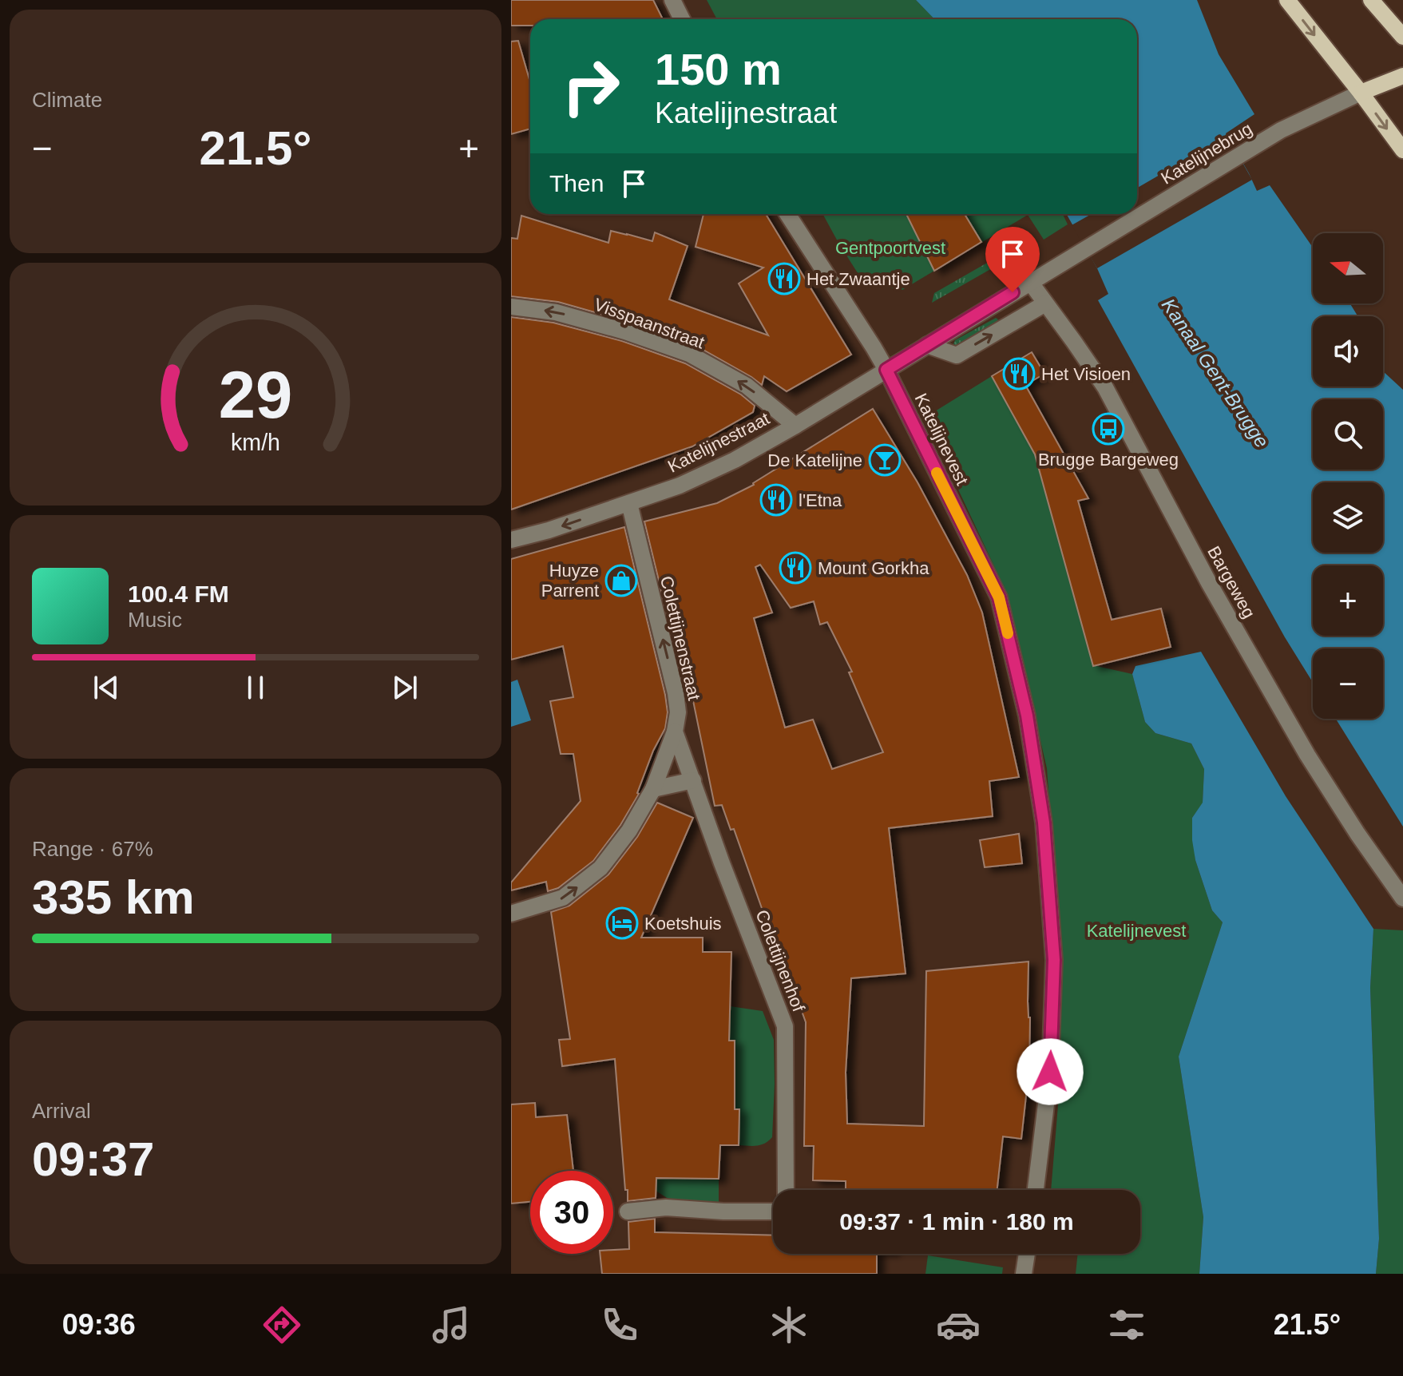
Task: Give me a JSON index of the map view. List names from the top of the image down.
{
  "streets": {
    "street": [
      "Katelijnebrug",
      "Visspaanstraat",
      "Katelijnevest",
      "Katelijnestraat",
      "Bargeweg",
      "Colettijnenstraat",
      "Colettijnenhof"
    ]
  },
  "crossings": [
    ["Katelijnebrug", "Katelijnestraat"],
    ["Visspaanstraat", "Katelijnestraat"],
    ["Katelijnevest", "Katelijnestraat"],
    ["Katelijnestraat", "Bargeweg"],
    ["Katelijnestraat", "Colettijnenstraat"],
    ["Colettijnenstraat", "Colettijnenhof"]
  ],
  "one_way": ["Visspaanstraat", "Colettijnenstraat"],
  "water": ["Kanaal Gent-Brugge"],
  "parks": ["Gentpoortvest", "Katelijnevest"],
  "places": {
    "restaurant": [
      "Het Zwaantje",
      "Het Visioen",
      "l'Etna",
      "Mount Gorkha"
    ],
    "bus stop": ["Brugge Bargeweg"],
    "bar": ["De Katelijne"],
    "shop": ["Huyze Parrent"],
    "hotel": ["Koetshuis"]
  },
  "north": "left",
  "page": {
    "tile": [
      "Climate",
      ["Range · 67%", "335 km"],
      ["Arrival", "09:37"]
    ],
    "turn": ["150 m", "Katelijnestraat"],
    "heat": ["−", "21.5°", "+"],
    "then": "Then",
    "map_buttons": ["+", "−"],
    "song": ["100.4 FM", "Music"],
    "limit": "30",
    "trip": "09:37 · 1 min · 180 m",
    "tabs": ["09:36", "21.5°"],
    "gauge": ["29", "km/h"]
  }
}
